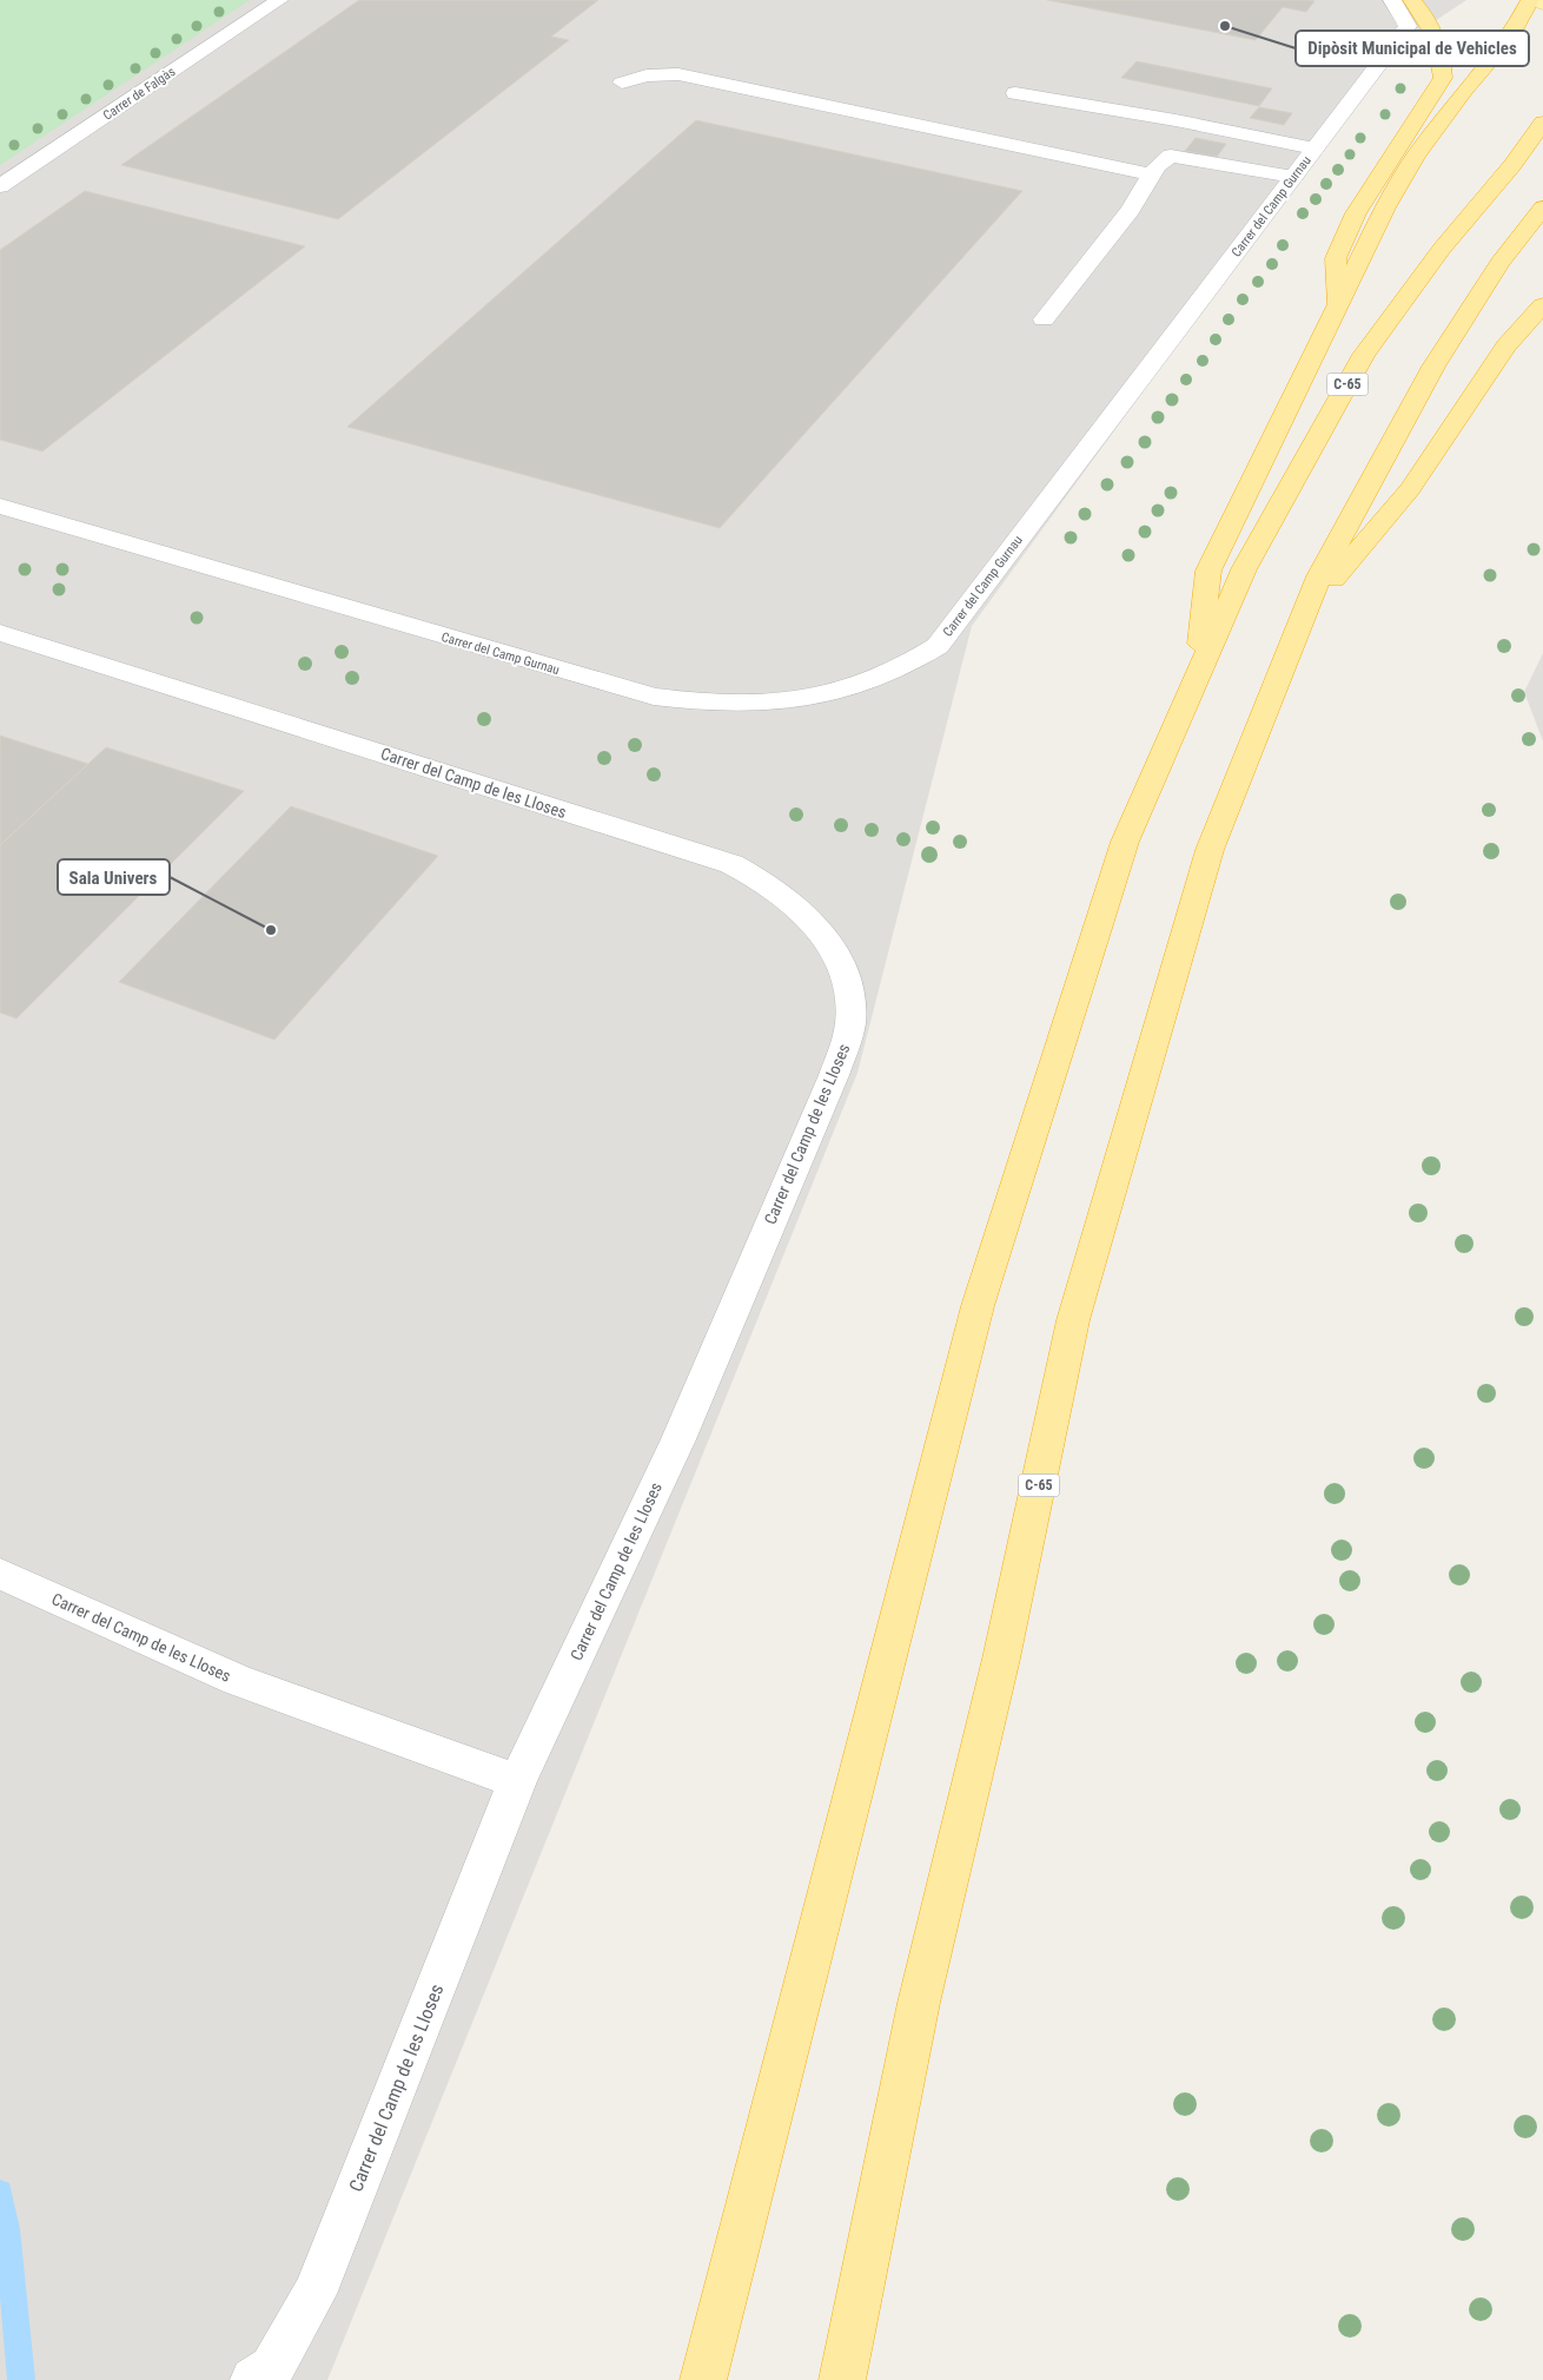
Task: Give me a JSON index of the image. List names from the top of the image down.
{
  "streets": {
    "highway": ["C-65"],
    "street": ["Carrer de Falgàs", "Carrer del Camp Gurnau", "Carrer del Camp de les Lloses"]
  },
  "places": ["Dipòsit Municipal de Vehicles", "Sala Univers"]
}
